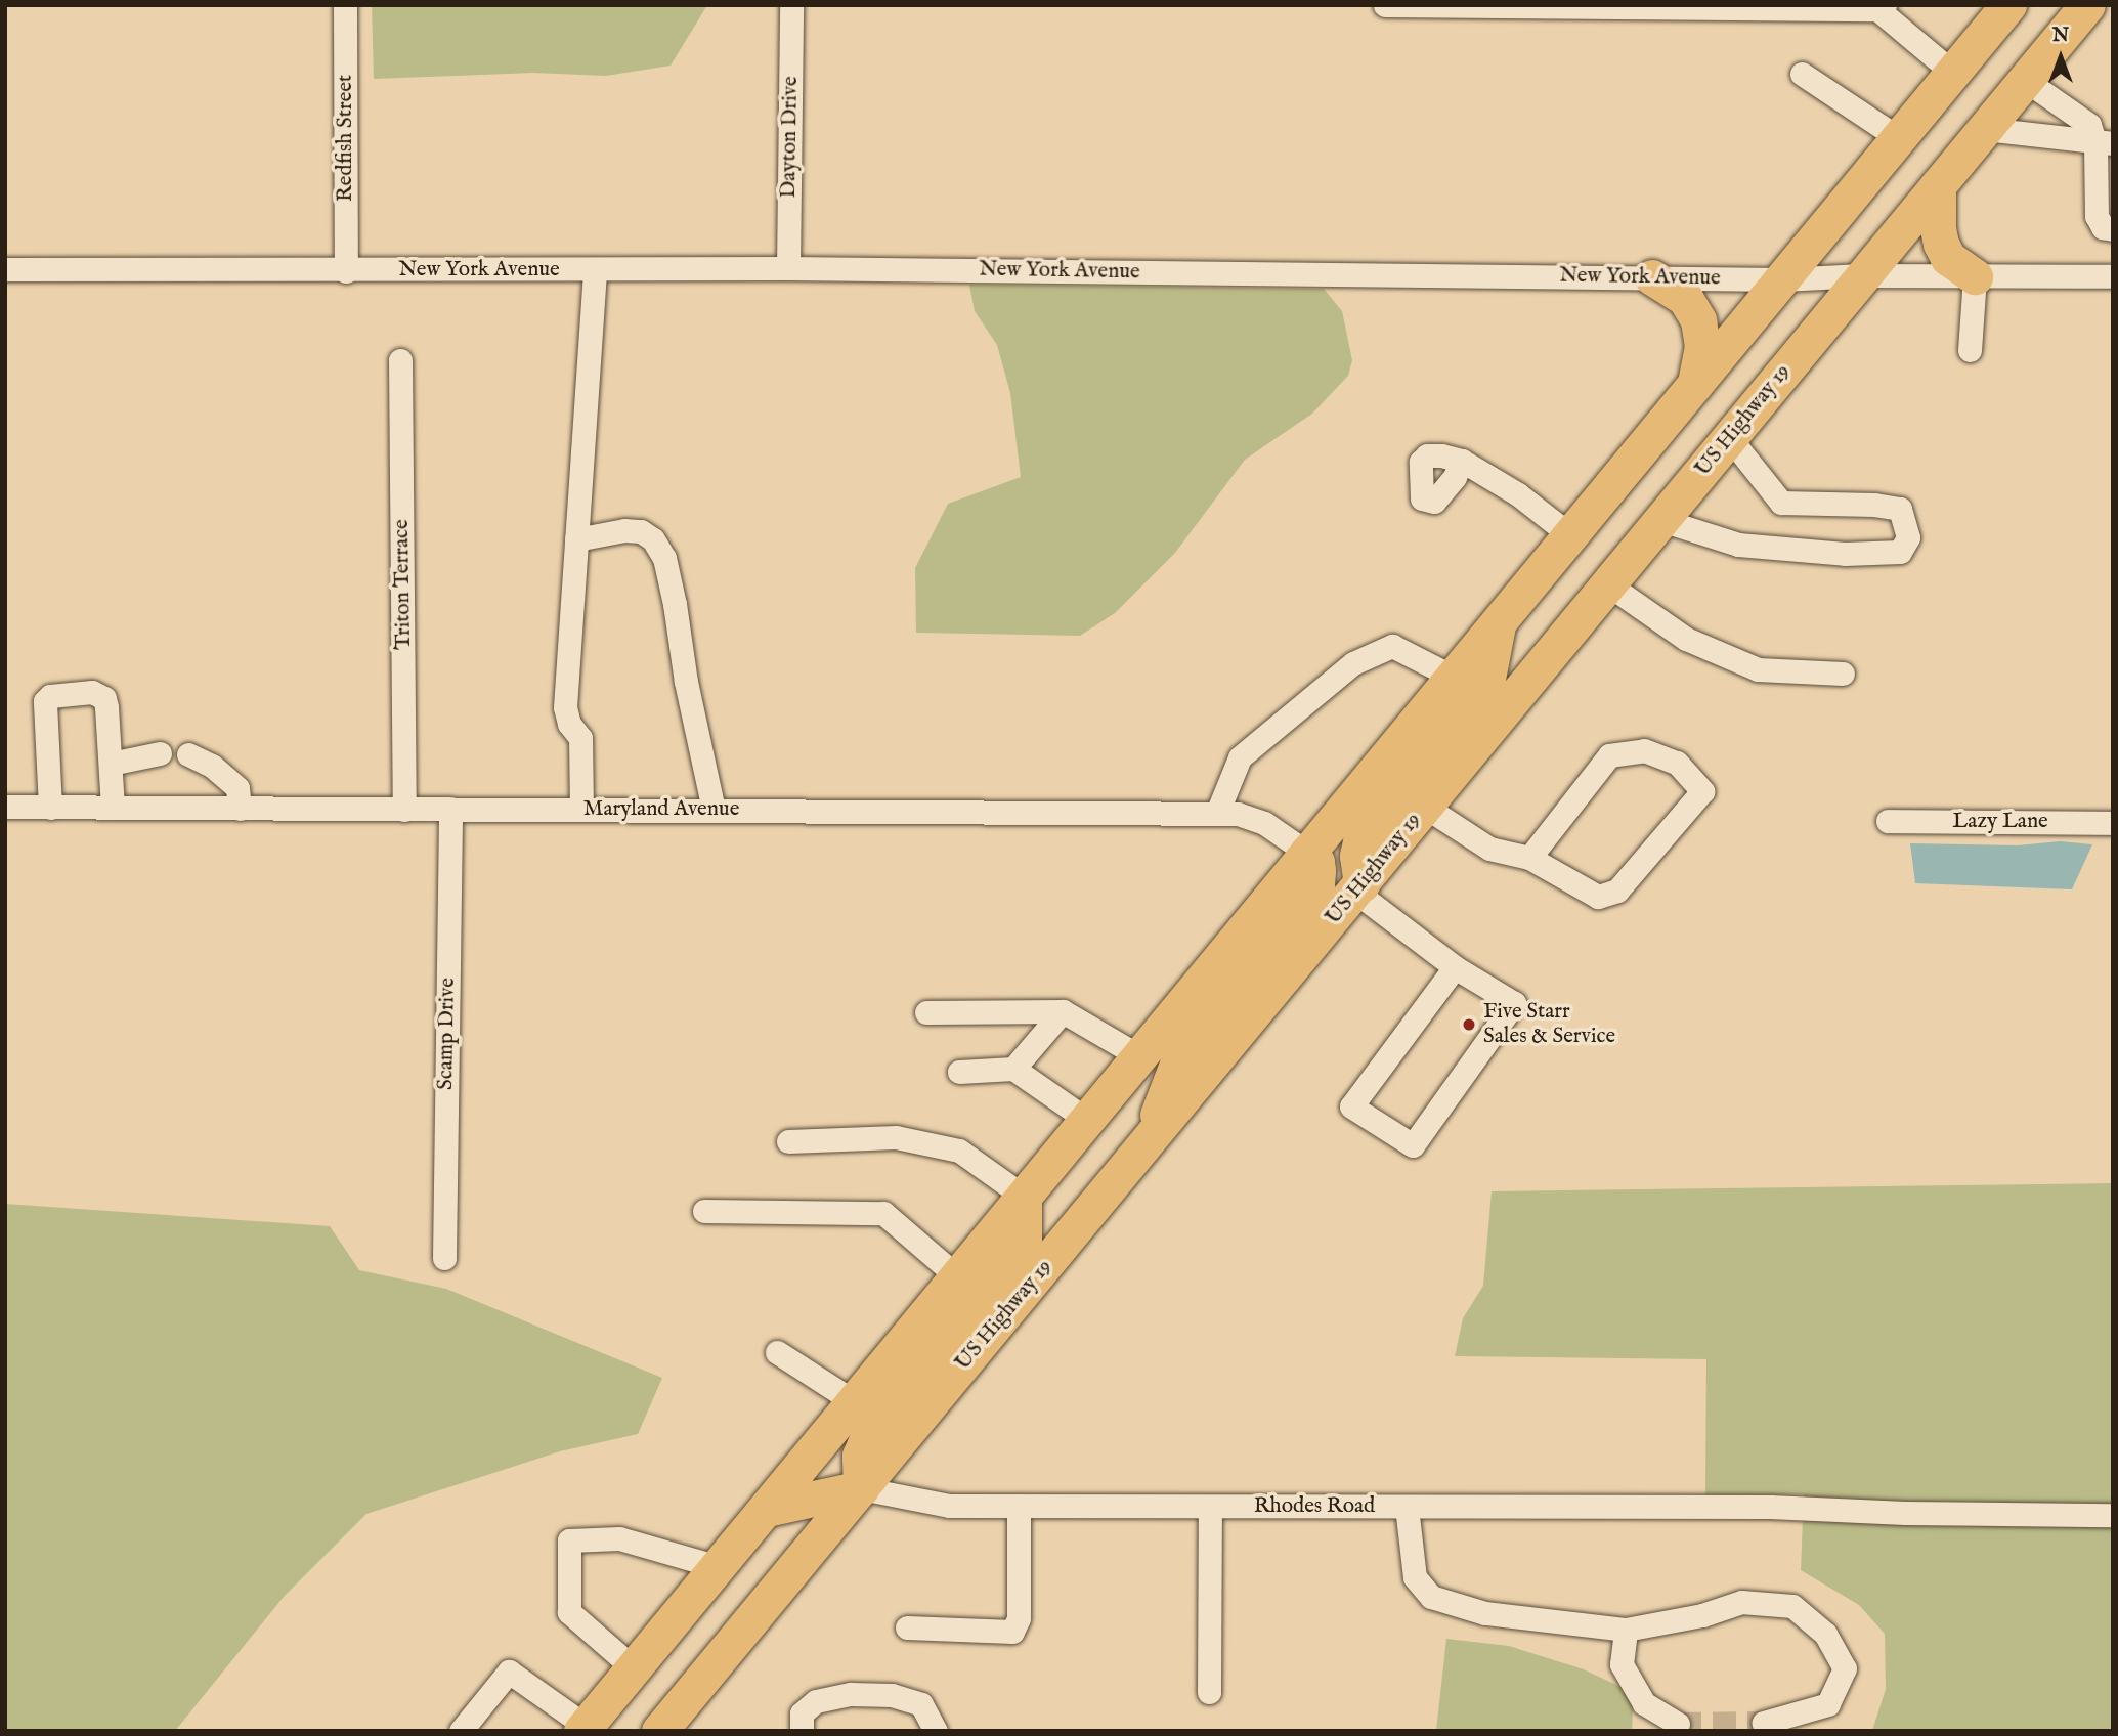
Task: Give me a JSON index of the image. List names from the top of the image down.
{
  "streets": {
    "highway": ["US Highway 19"],
    "street": [
      "Dayton Drive",
      "Redfish Street",
      "New York Avenue",
      "Triton Terrace",
      "Maryland Avenue",
      "Lazy Lane",
      "Scamp Drive",
      "Rhodes Road"
    ]
  },
  "crossings": [
    ["Dayton Drive", "New York Avenue"],
    ["Redfish Street", "New York Avenue"],
    ["New York Avenue", "US Highway 19"],
    ["US Highway 19", "Rhodes Road"],
    ["Triton Terrace", "Maryland Avenue"],
    ["Maryland Avenue", "Scamp Drive"]
  ],
  "places": ["Five Starr Sales & Service"],
  "north": "top"
}
